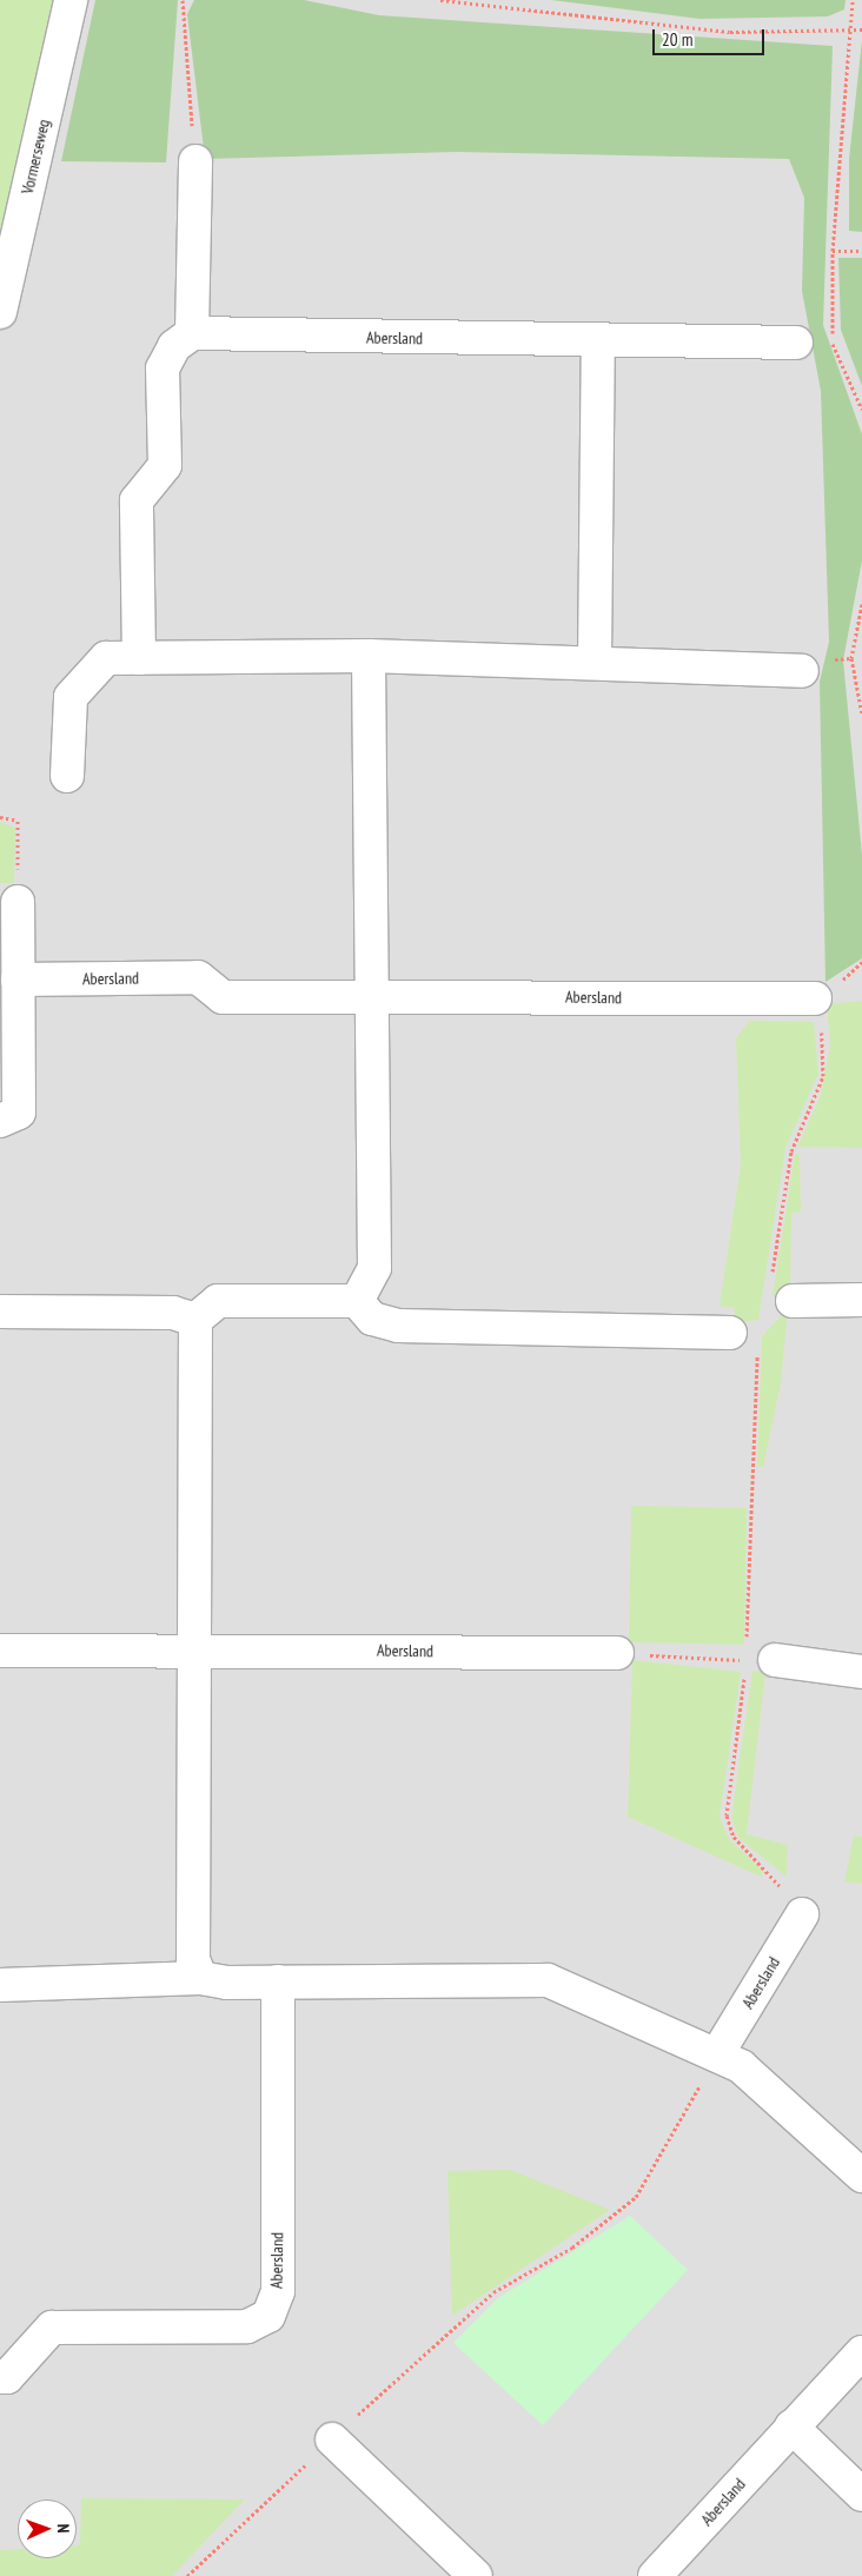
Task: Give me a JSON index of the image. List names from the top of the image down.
{
  "streets": {
    "street": ["Vormerseweg", "Abersland"]
  },
  "scale_bar": "20 m",
  "north": "right"
}
